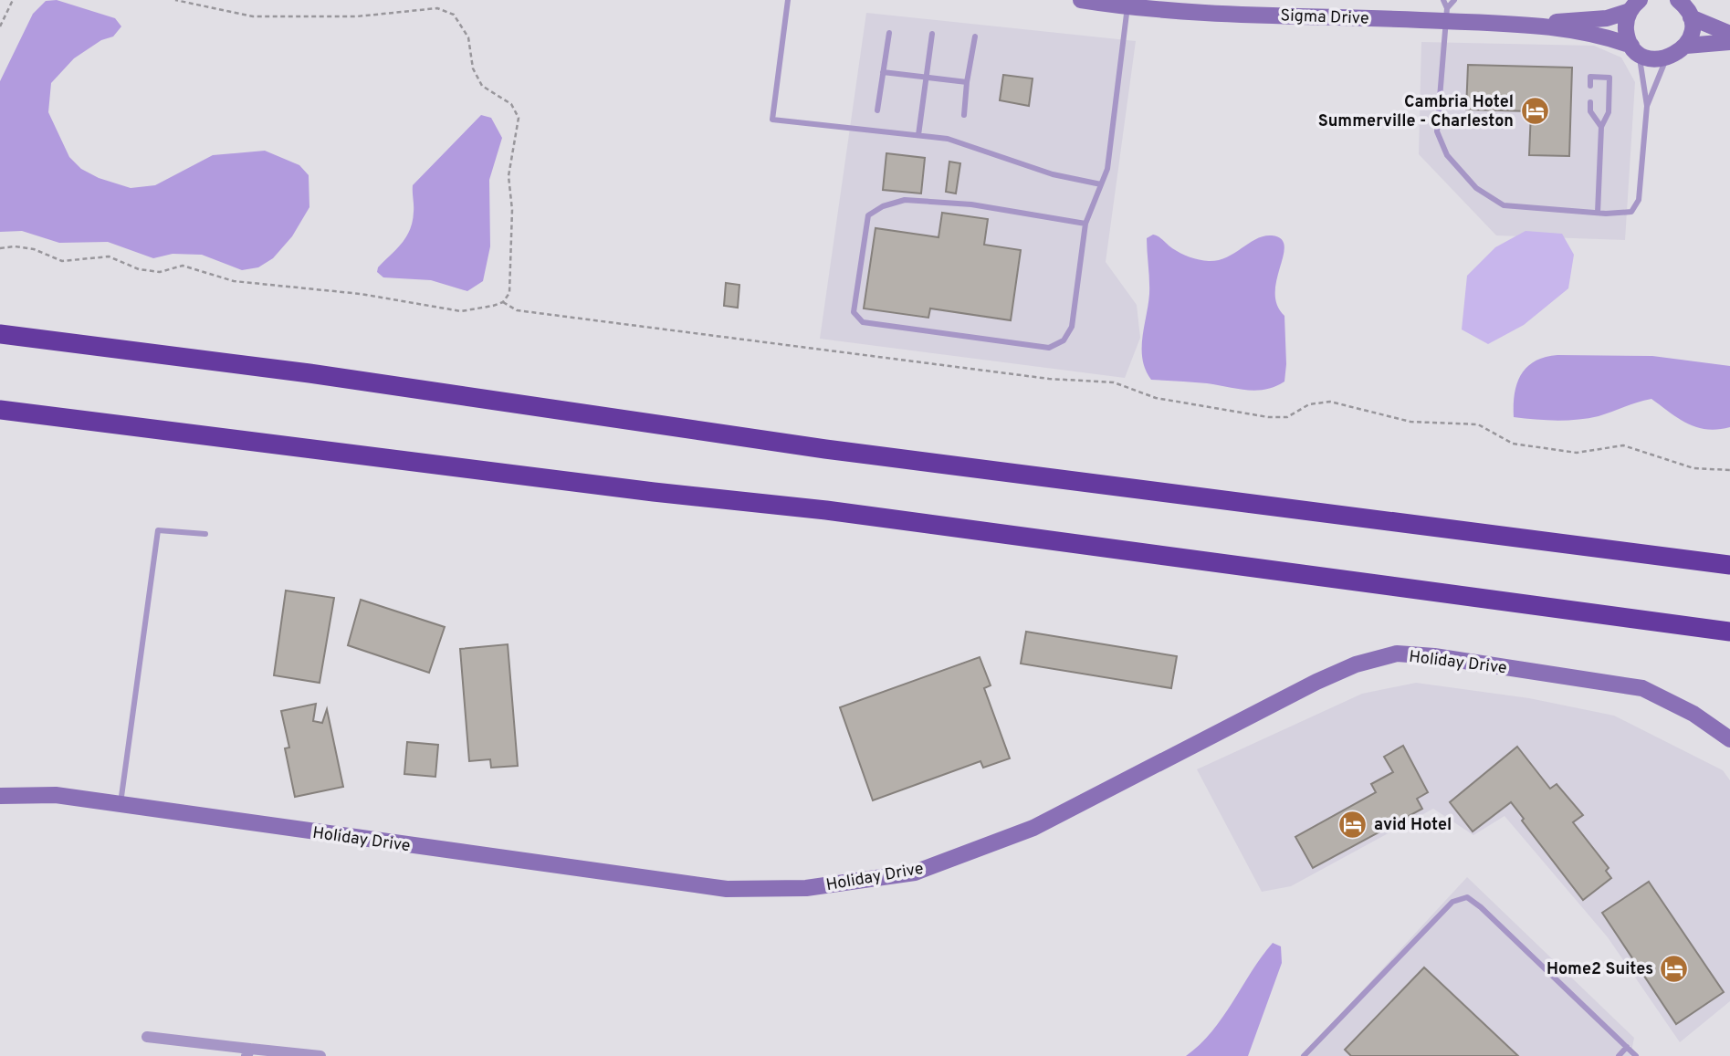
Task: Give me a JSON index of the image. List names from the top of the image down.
{
  "streets": {
    "main road": ["Sigma Drive", "Holiday Drive"]
  },
  "places": {
    "hotel": ["Cambria Hotel Summerville - Charleston", "avid Hotel", "Home2 Suites"]
  }
}
